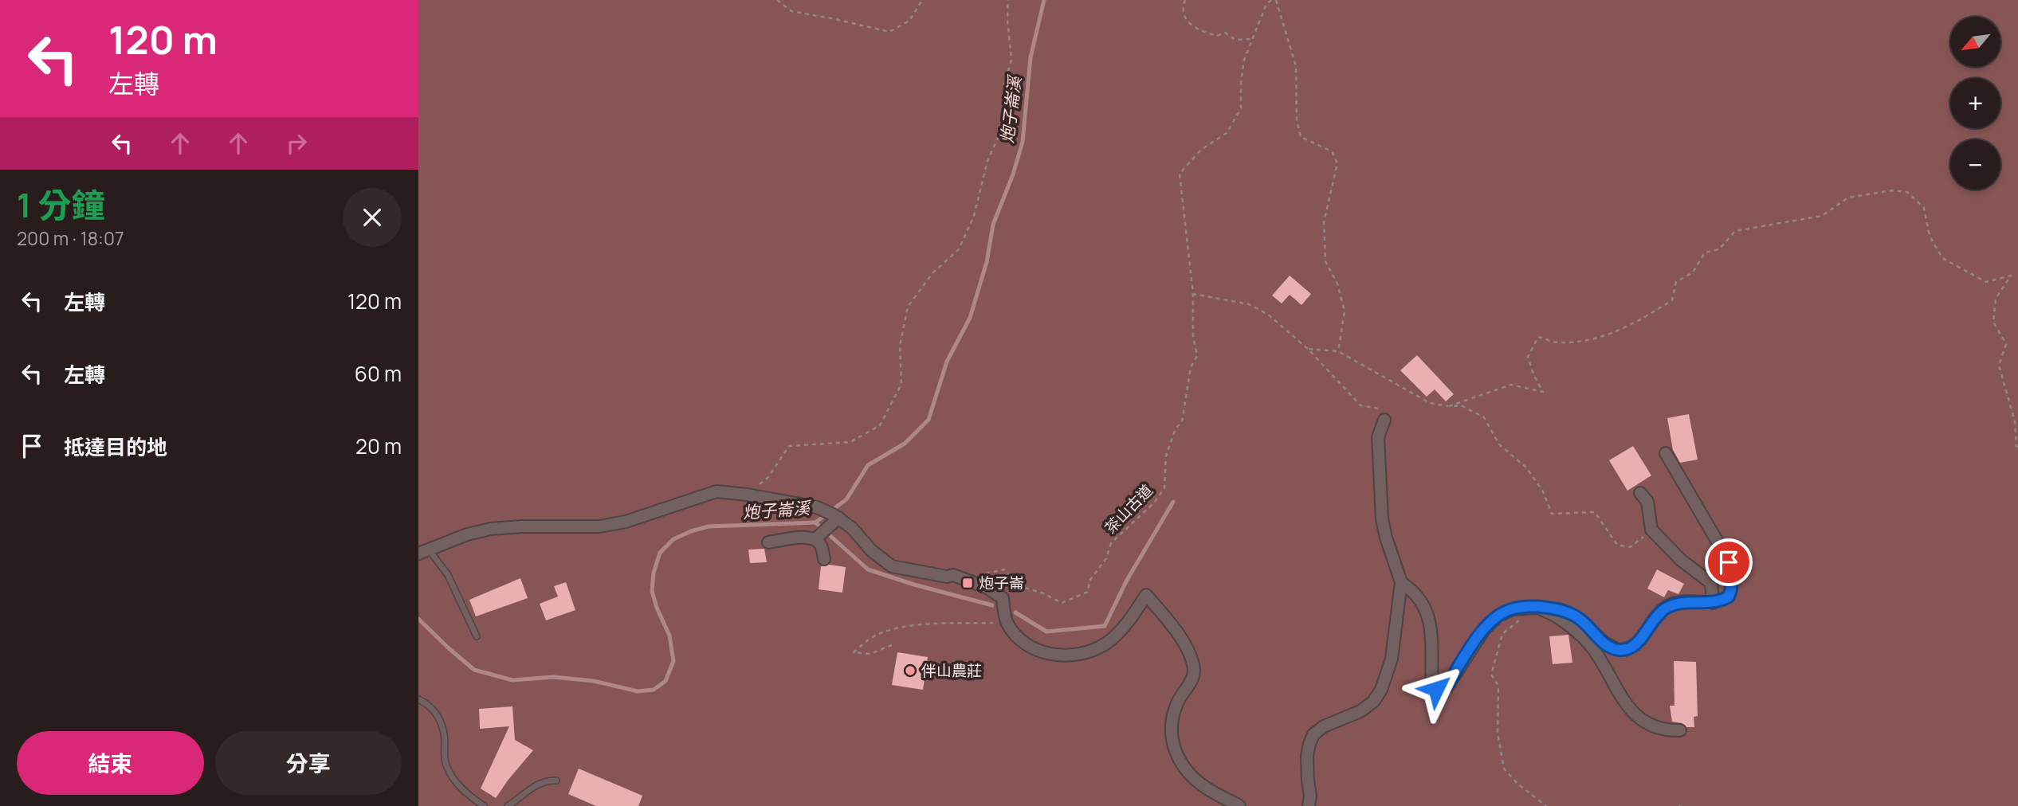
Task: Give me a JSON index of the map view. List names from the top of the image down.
{
  "streets": {
    "path": ["茶山古道"]
  },
  "water": ["炮子崙溪"],
  "places": {
    "transit": ["炮子崙"],
    "other": ["伴山農莊"]
  },
  "north": "bottom left",
  "page": {
    "turn": ["120 m", "左轉"],
    "map_buttons": ["+", "−"],
    "heading": ["1 分鐘", "200 m · 18:07"],
    "list": [
      {
        "name": "左轉",
        "value": "120 m"
      },
      {
        "name": "左轉",
        "value": "60 m"
      },
      {
        "name": "抵達目的地",
        "value": "20 m"
      }
    ],
    "buttons": ["結束", "分享"]
  }
}
